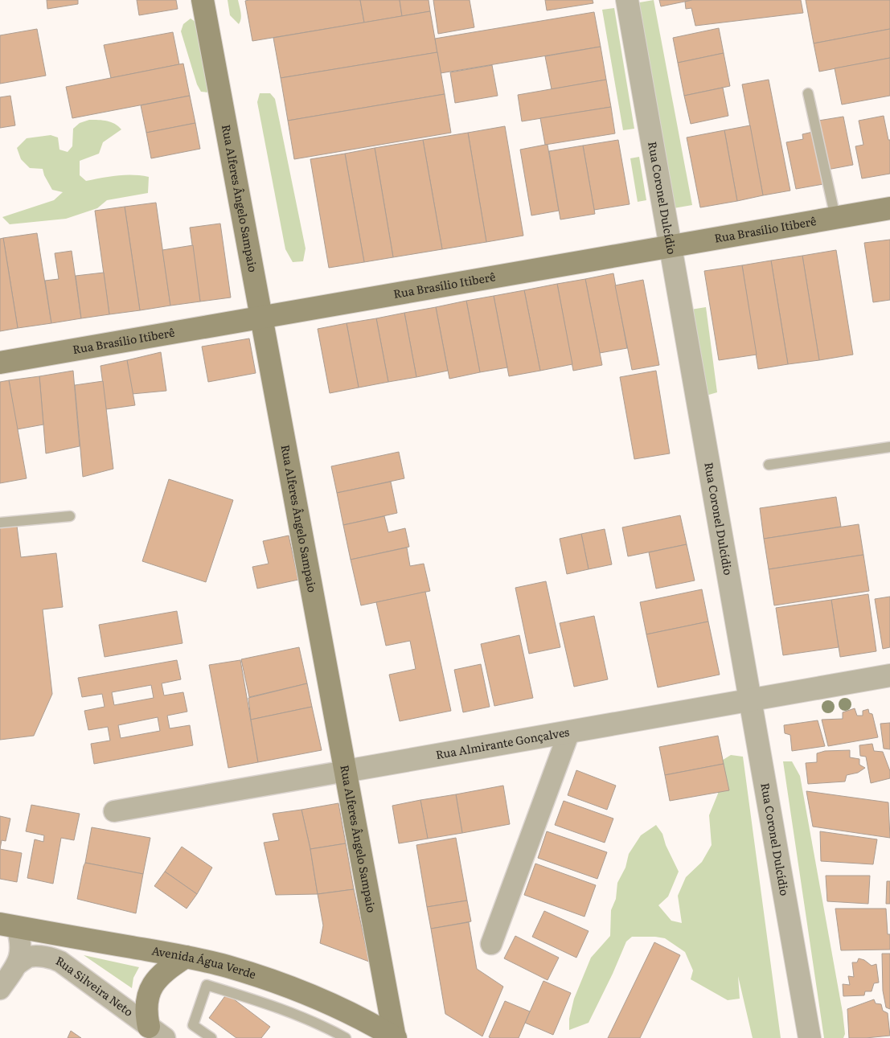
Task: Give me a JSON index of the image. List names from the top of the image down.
{
  "streets": {
    "main road": ["Rua Alferes Ângelo Sampaio", "Rua Brasílio Itiberê", "Avenida Água Verde"],
    "street": ["Rua Coronel Dulcídio", "Rua Almirante Gonçalves", "Rua Silveira Neto"]
  },
  "crossings": [
    ["Rua Alferes Ângelo Sampaio", "Rua Brasílio Itiberê"],
    ["Rua Alferes Ângelo Sampaio", "Rua Almirante Gonçalves"],
    ["Rua Alferes Ângelo Sampaio", "Avenida Água Verde"],
    ["Rua Coronel Dulcídio", "Rua Brasílio Itiberê"],
    ["Rua Coronel Dulcídio", "Rua Almirante Gonçalves"]
  ]
}
